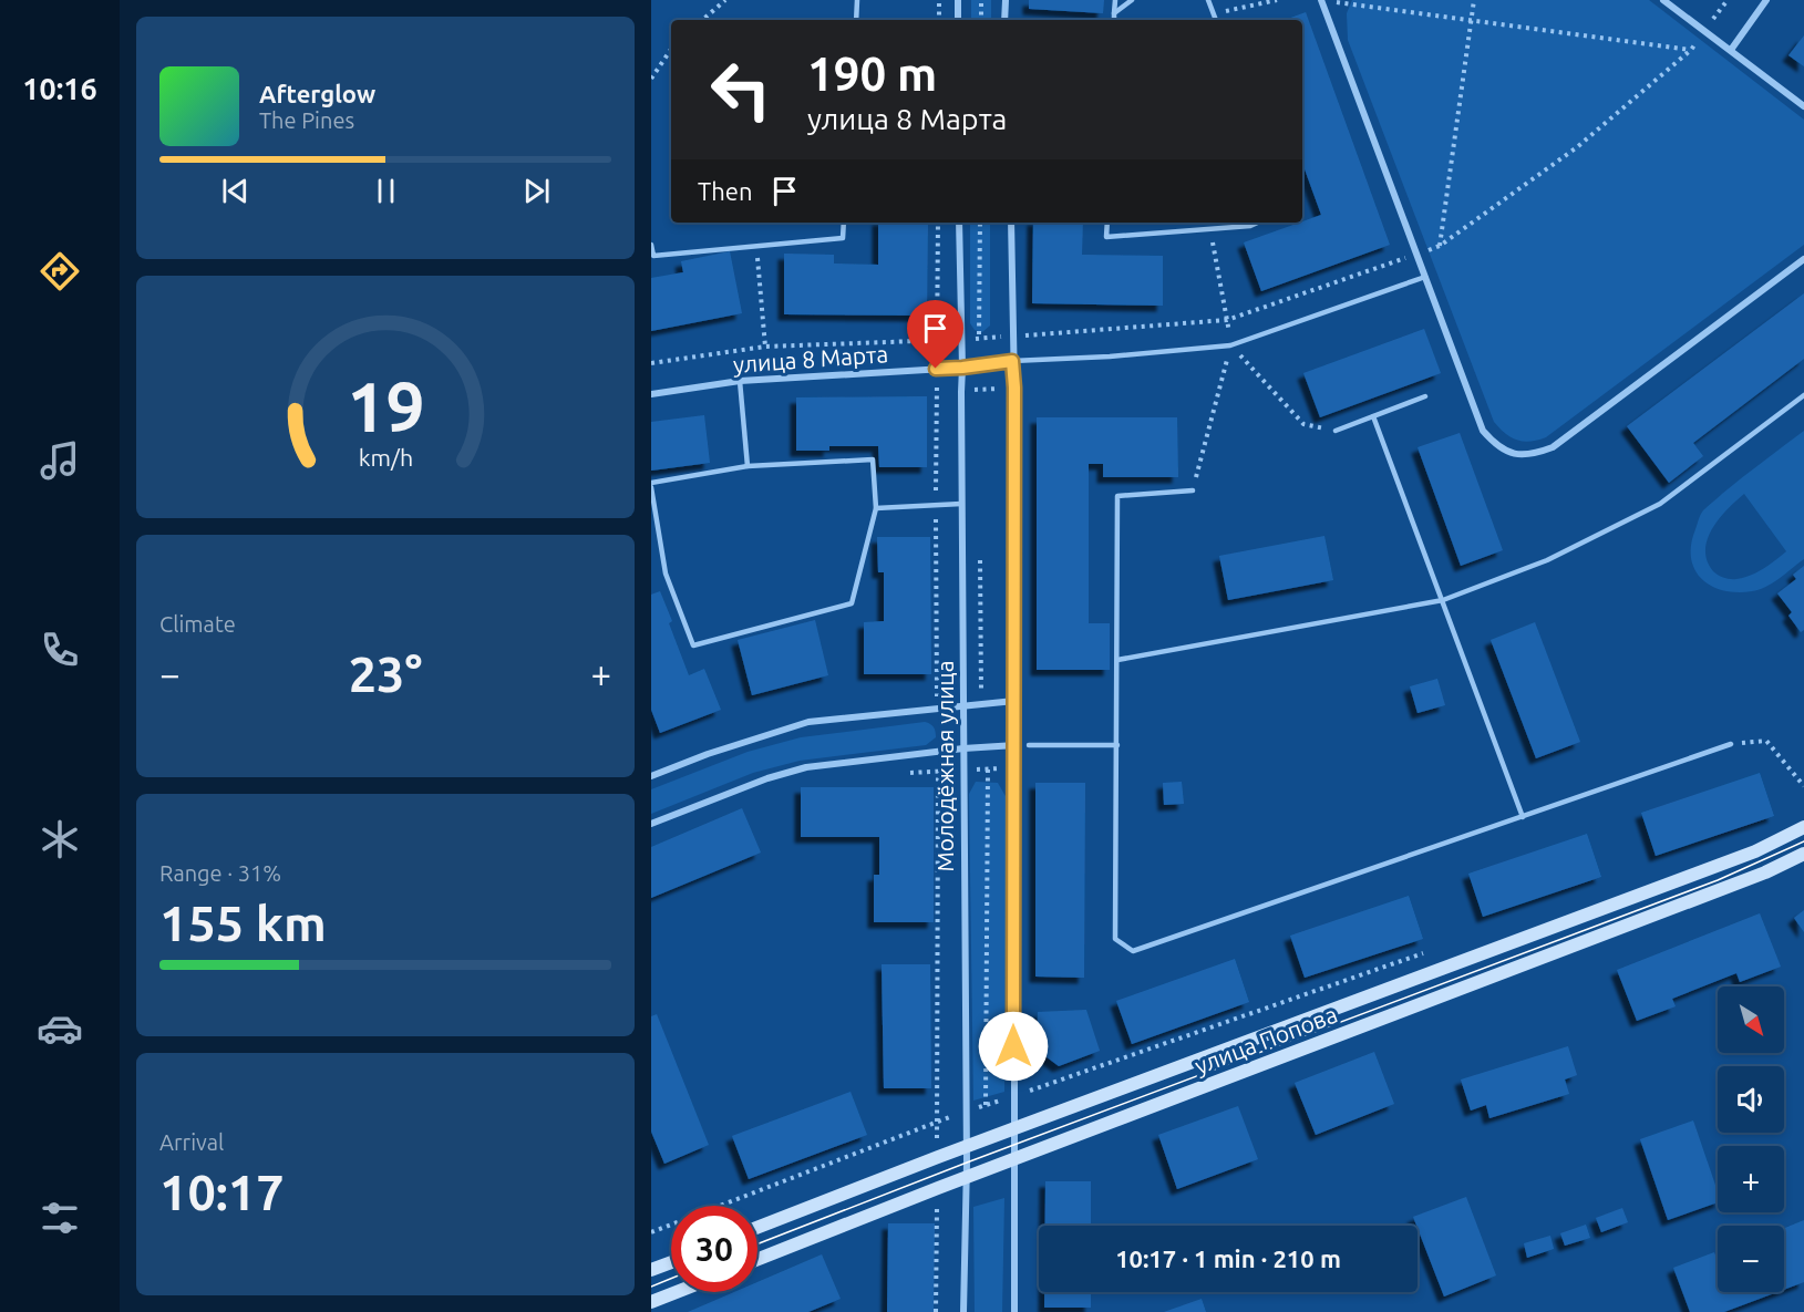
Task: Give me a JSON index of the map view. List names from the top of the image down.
{
  "streets": {
    "street": ["улица 8 Марта", "Молодёжная улица", "улица Попова"]
  },
  "crossings": [
    ["улица 8 Марта", "Молодёжная улица"],
    ["Молодёжная улица", "улица Попова"]
  ],
  "north": "bottom right",
  "page": {
    "tabs": "10:16",
    "turn": ["190 m", "улица 8 Марта"],
    "song": ["Afterglow", "The Pines"],
    "then": "Then",
    "tile": [
      "Climate",
      ["Range · 31%", "155 km"],
      ["Arrival", "10:17"]
    ],
    "heat": ["−", "23°", "+"],
    "map_buttons": ["+", "−"],
    "limit": "30",
    "trip": "10:17 · 1 min · 210 m",
    "gauge": ["19", "km/h"]
  }
}
